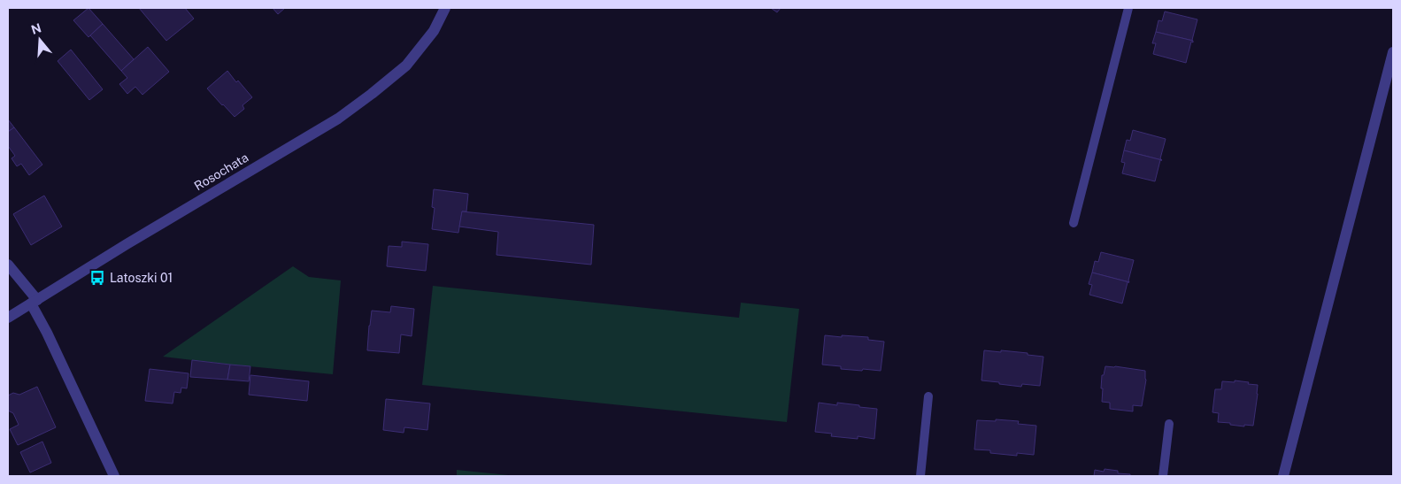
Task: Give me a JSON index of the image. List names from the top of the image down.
{
  "streets": {
    "street": ["Rosochata"]
  },
  "places": {
    "bus stop": ["Latoszki 01"]
  },
  "north": "top"
}
